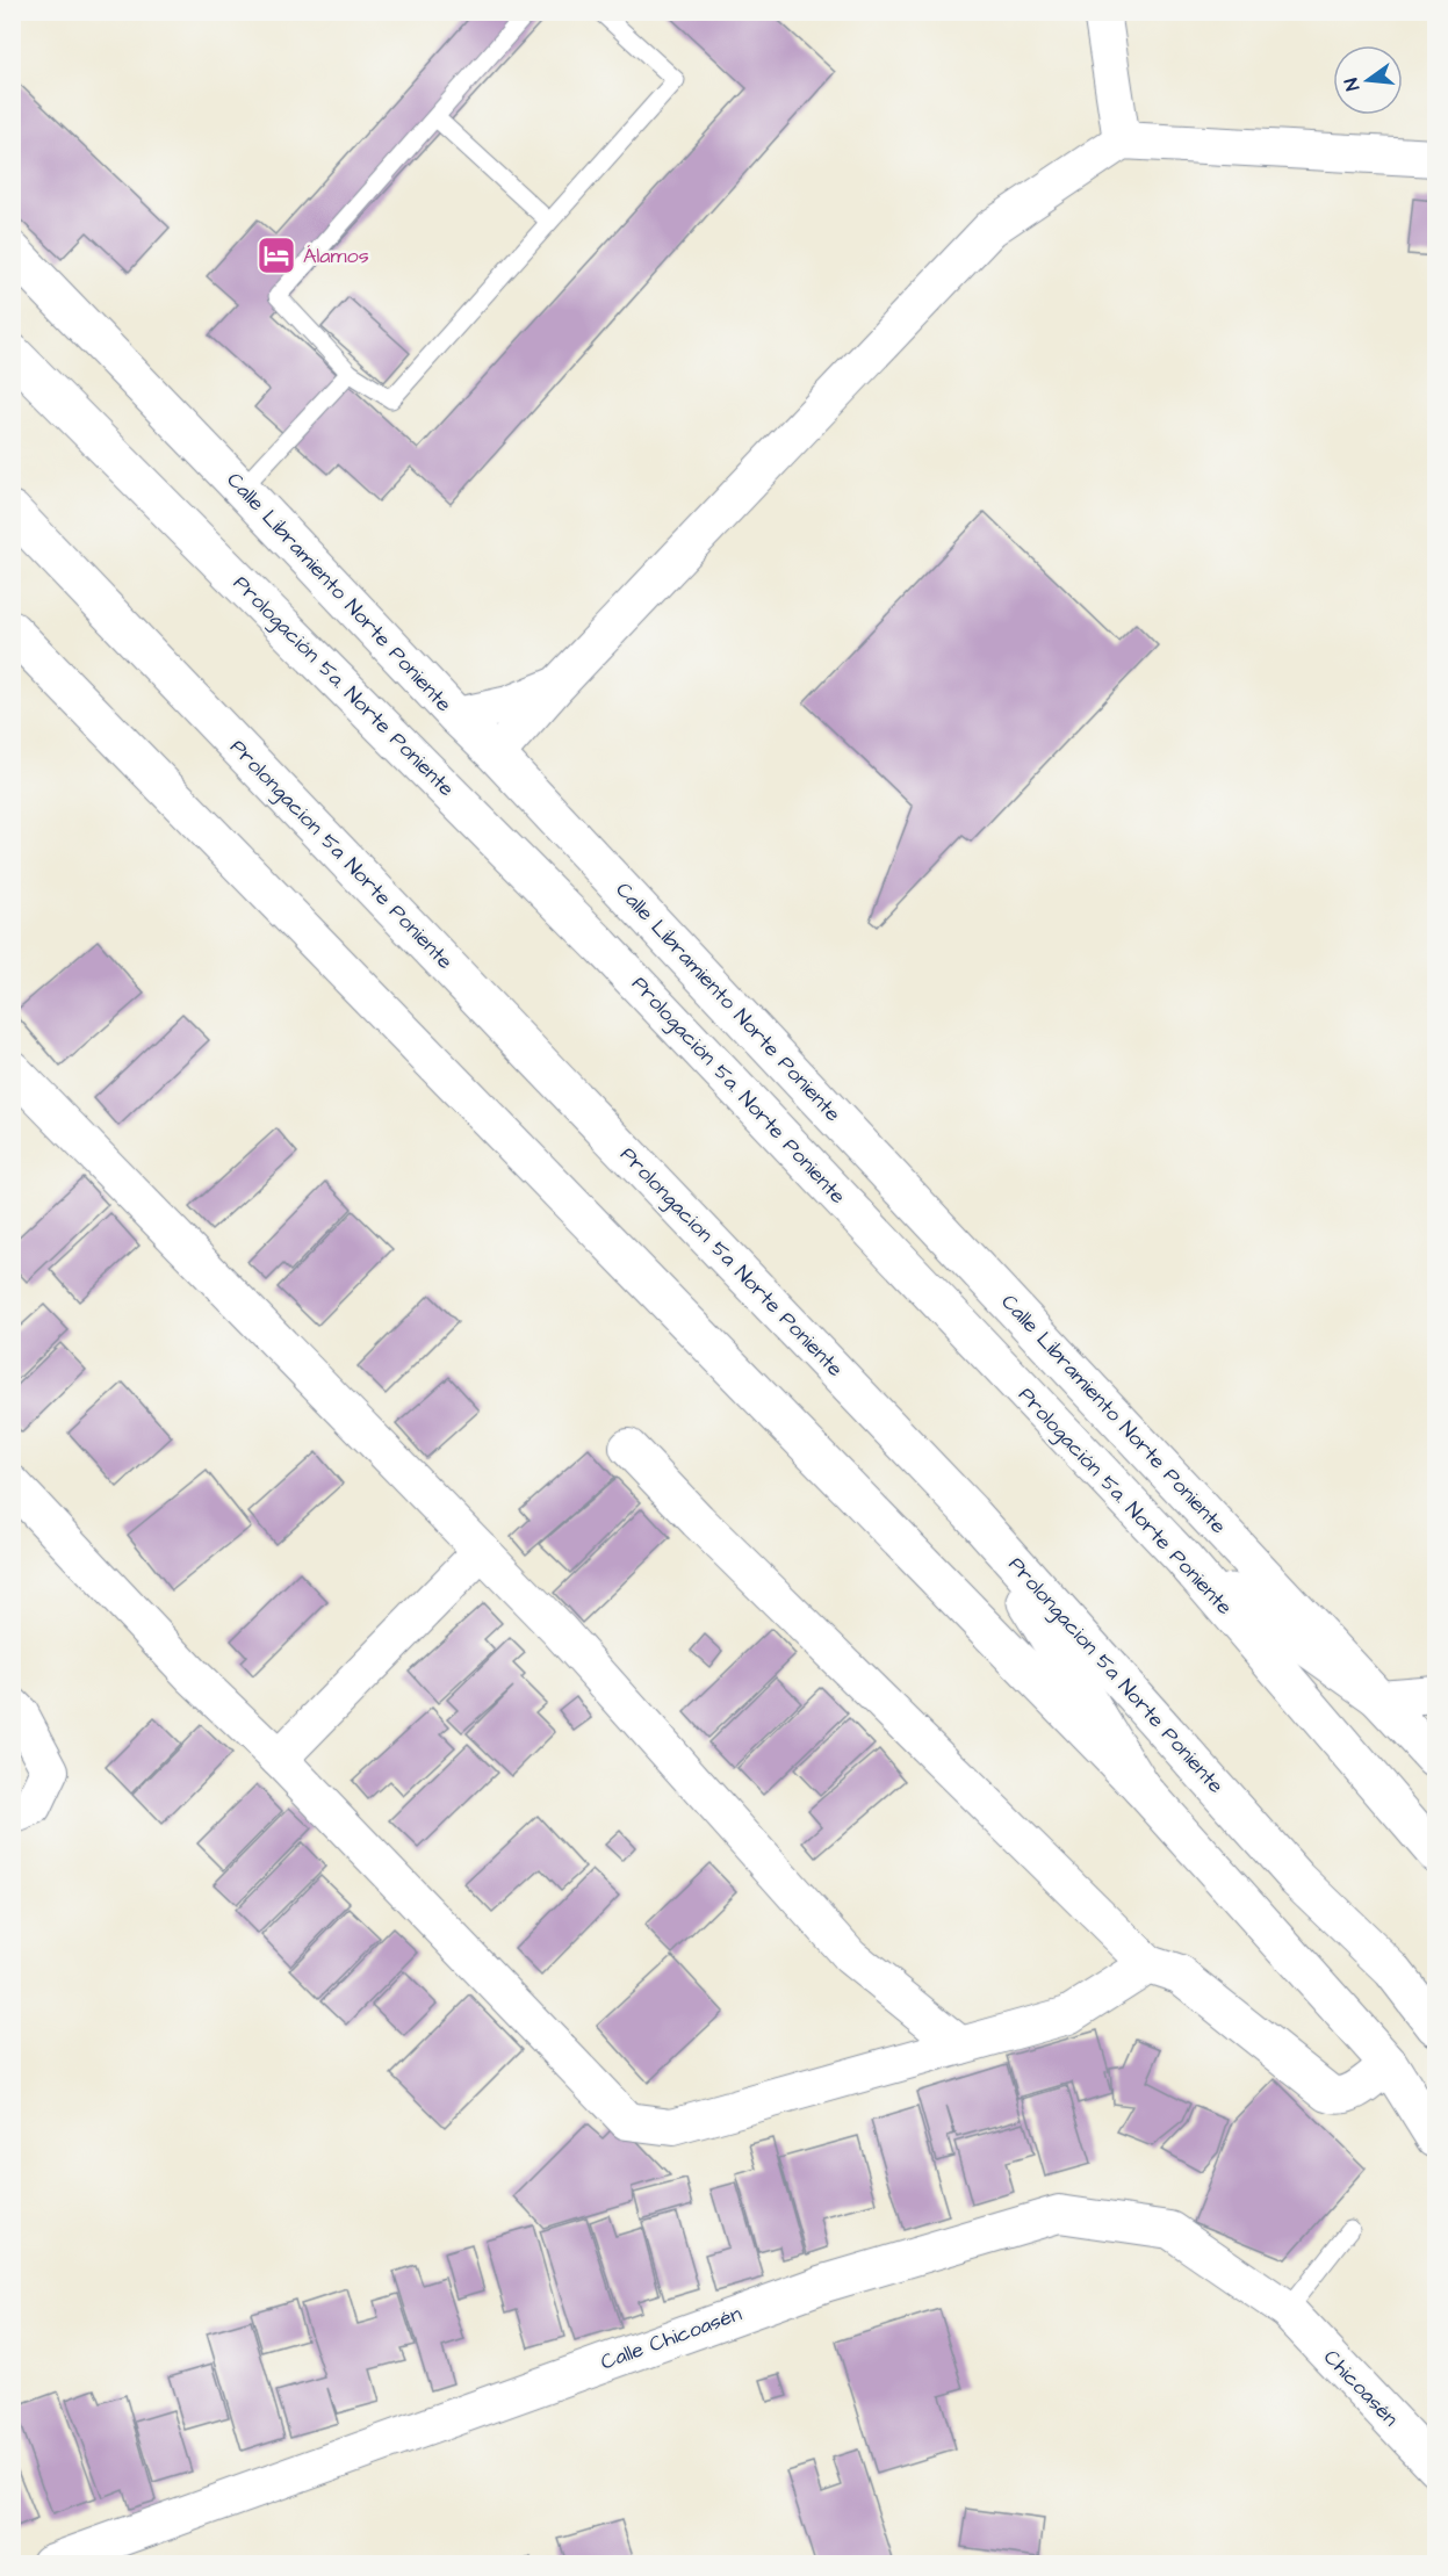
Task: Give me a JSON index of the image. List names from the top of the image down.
{
  "streets": {
    "main road": ["Calle Libramiento Norte Poniente", "Prologación 5a. Norte Poniente", "Prolongacion 5a Norte Poniente"],
    "street": ["Calle Chicoasén", "Chicoasén"]
  },
  "crossings": [
    ["Calle Chicoasén", "Chicoasén"]
  ],
  "places": {
    "hotel": ["Álamos"]
  },
  "north": "left"
}
